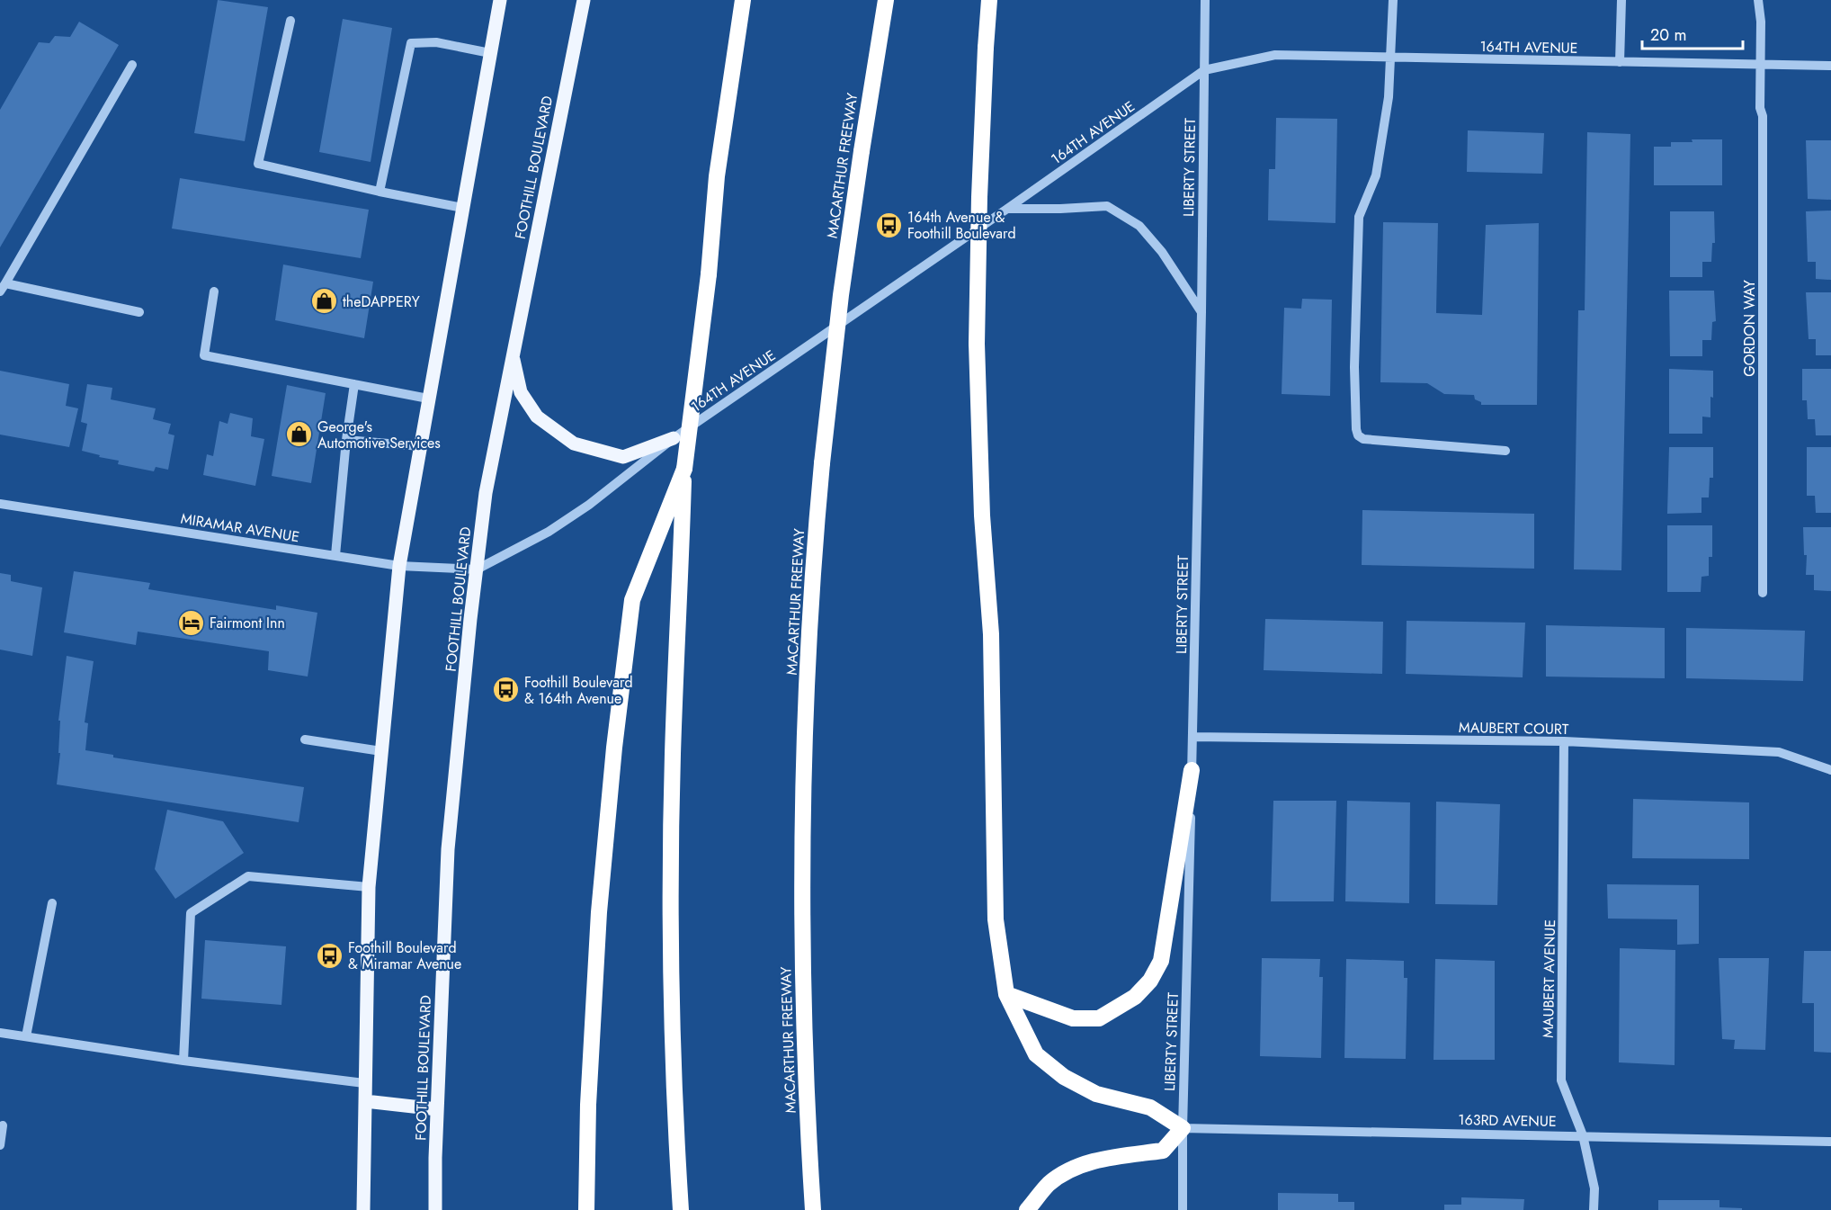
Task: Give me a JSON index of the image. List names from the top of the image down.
{
  "streets": {
    "highway": ["MACARTHUR FREEWAY"],
    "main road": ["FOOTHILL BOULEVARD"],
    "street": [
      "164TH AVENUE",
      "LIBERTY STREET",
      "GORDON WAY",
      "MIRAMAR AVENUE",
      "MAUBERT COURT",
      "MAUBERT AVENUE",
      "163RD AVENUE"
    ]
  },
  "crossings": [
    ["164TH AVENUE", "FOOTHILL BOULEVARD"],
    ["164TH AVENUE", "LIBERTY STREET"],
    ["164TH AVENUE", "GORDON WAY"],
    ["164TH AVENUE", "MIRAMAR AVENUE"],
    ["FOOTHILL BOULEVARD", "MIRAMAR AVENUE"],
    ["LIBERTY STREET", "MAUBERT COURT"],
    ["LIBERTY STREET", "163RD AVENUE"],
    ["MAUBERT COURT", "MAUBERT AVENUE"],
    ["MAUBERT AVENUE", "163RD AVENUE"]
  ],
  "places": {
    "bus stop": ["164th Avenue & Foothill Boulevard", "Foothill Boulevard & 164th Avenue", "Foothill Boulevard & Miramar Avenue"],
    "shop": ["theDAPPERY", "George's Automotive Services"],
    "hotel": ["Fairmont Inn"]
  },
  "scale_bar": "20 m"
}
